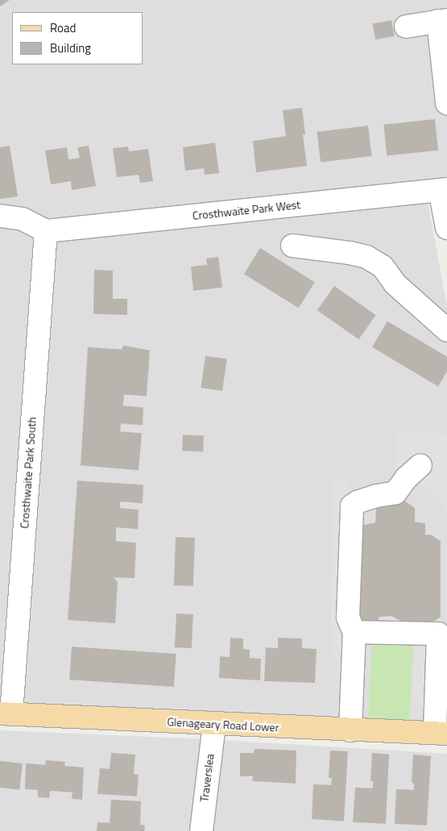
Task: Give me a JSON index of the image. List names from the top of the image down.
{
  "streets": {
    "main road": ["Glenageary Road Lower"],
    "street": ["Crosthwaite Park West", "Crosthwaite Park South", "Traverslea"]
  },
  "crossings": [
    ["Crosthwaite Park West", "Crosthwaite Park South"],
    ["Crosthwaite Park South", "Glenageary Road Lower"],
    ["Glenageary Road Lower", "Traverslea"]
  ],
  "legend": ["Road", "Building"]
}
